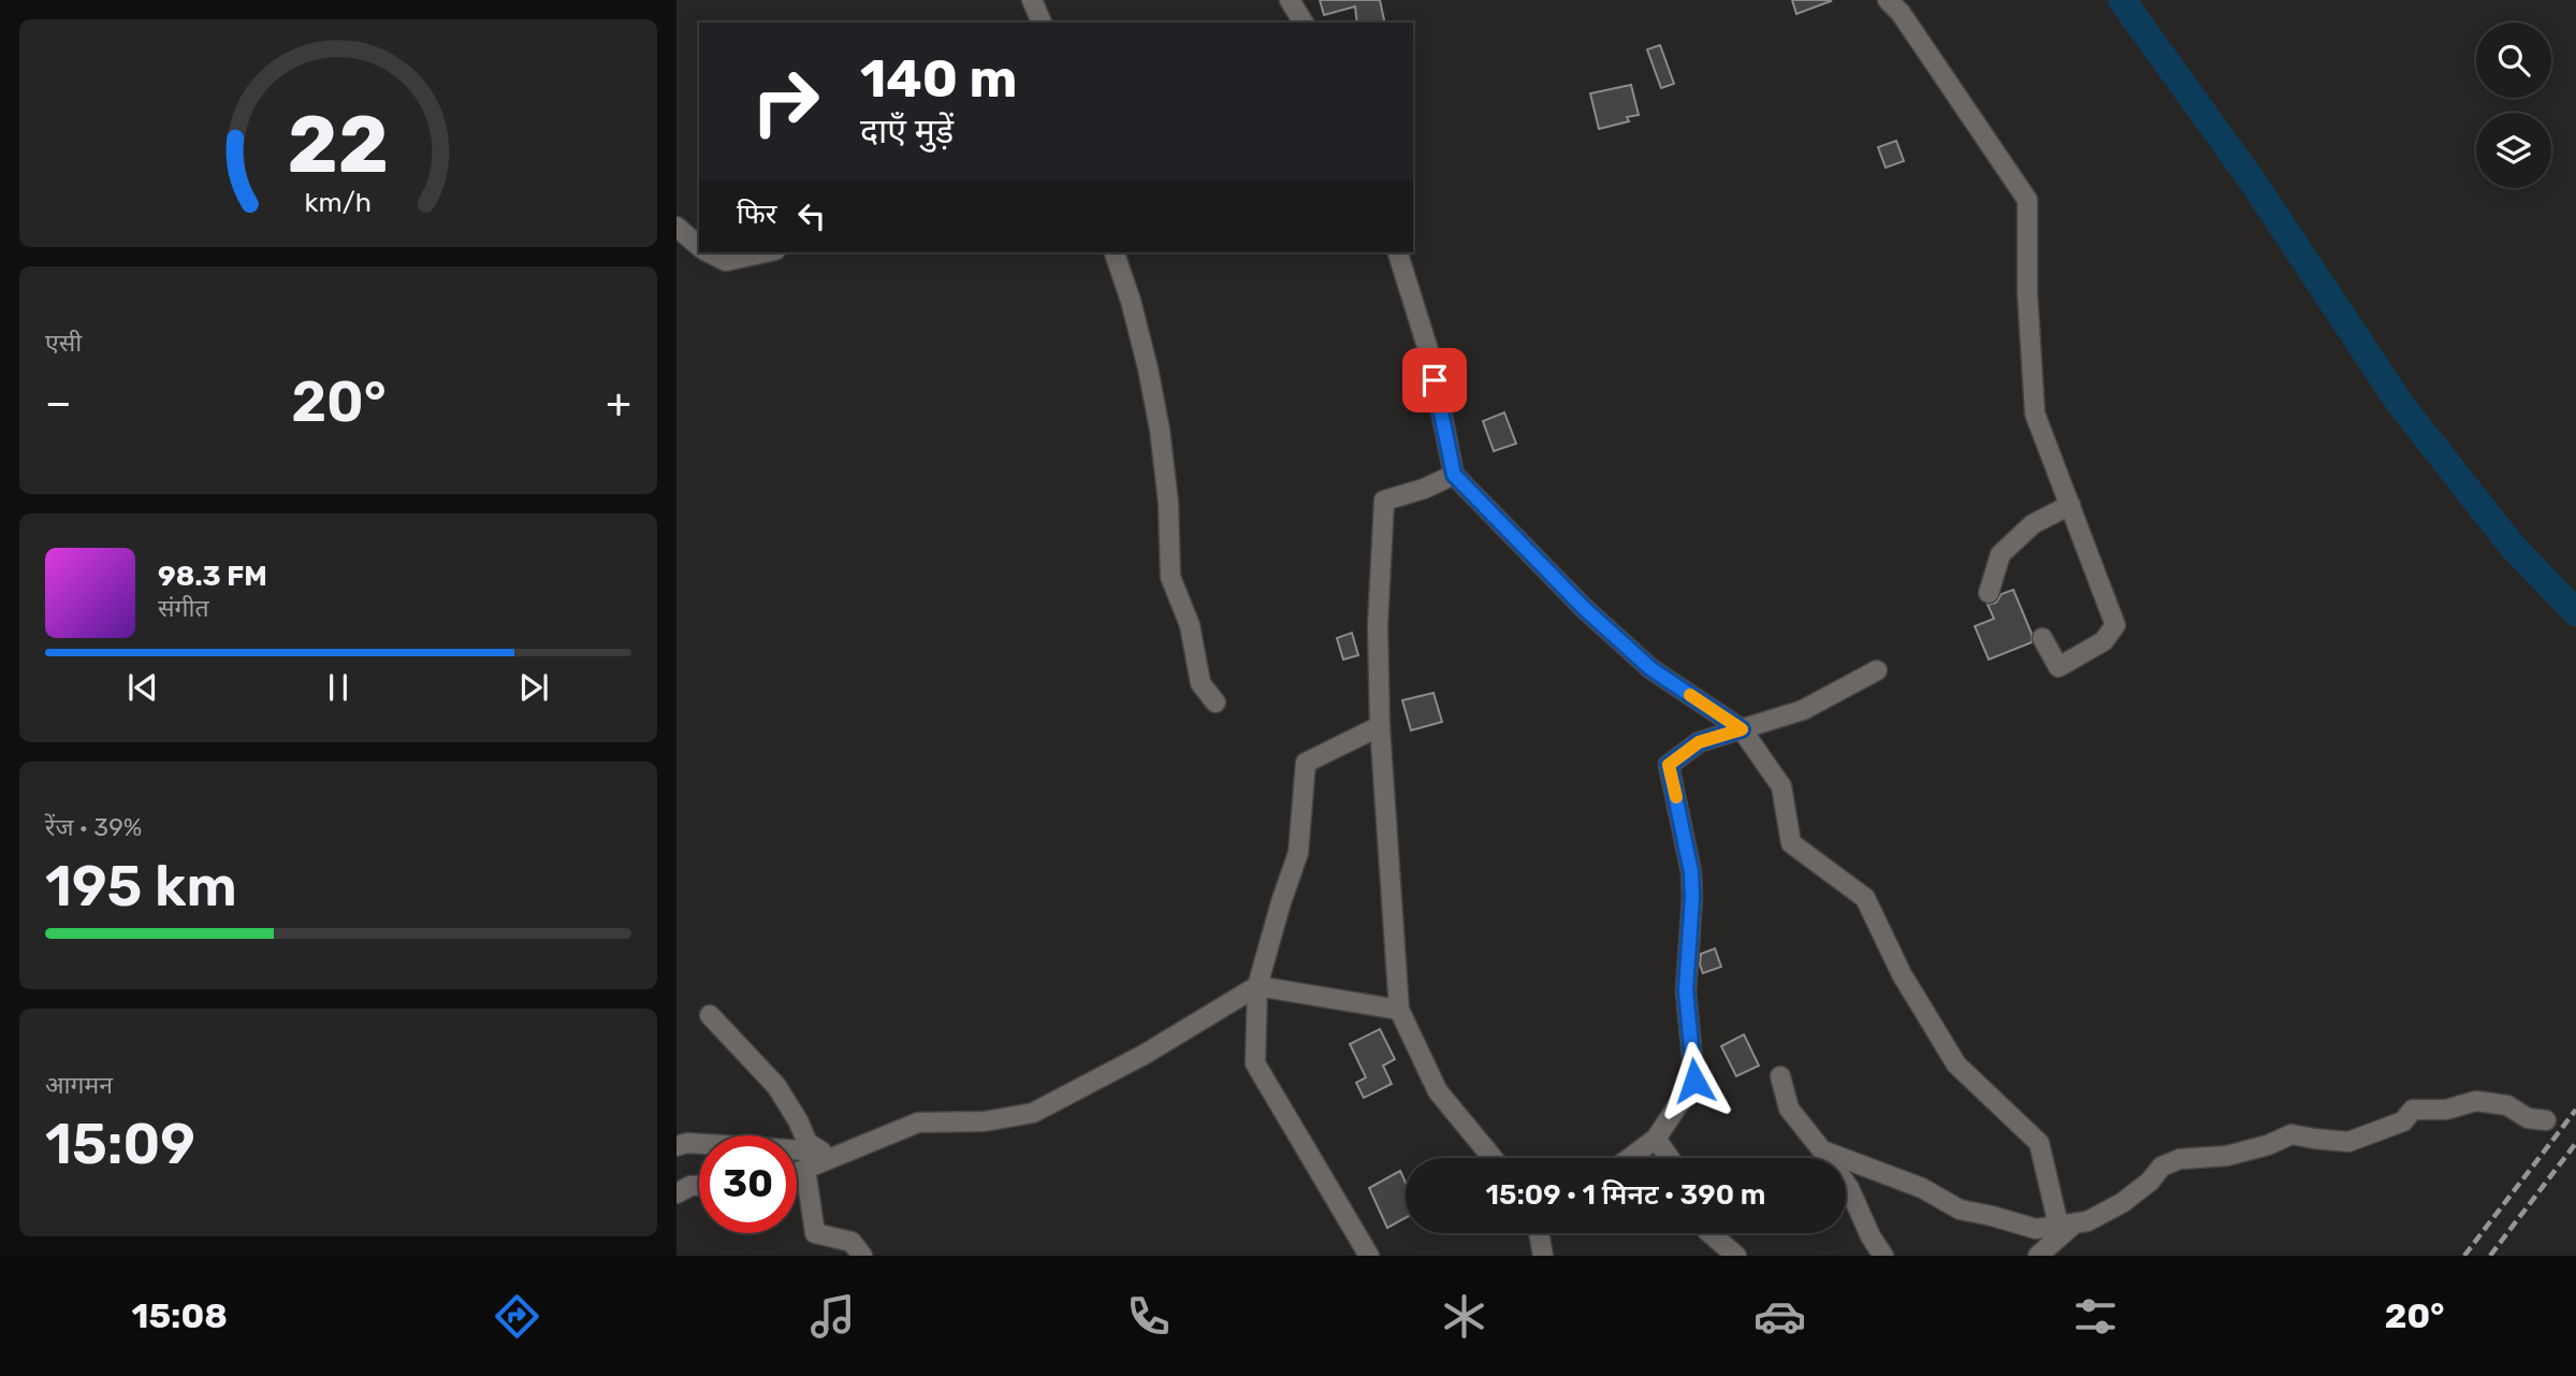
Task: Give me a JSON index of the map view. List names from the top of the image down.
{
  "page": {
    "turn": ["140 m", "दाएँ मुड़ें"],
    "then": "फिर",
    "tile": [
      "एसी",
      ["रेंज · 39%", "195 km"],
      ["आगमन", "15:09"]
    ],
    "heat": ["−", "20°", "+"],
    "song": ["98.3 FM", "संगीत"],
    "limit": "30",
    "trip": "15:09 · 1 मिनट · 390 m",
    "tabs": ["15:08", "20°"],
    "gauge": ["22", "km/h"]
  }
}
